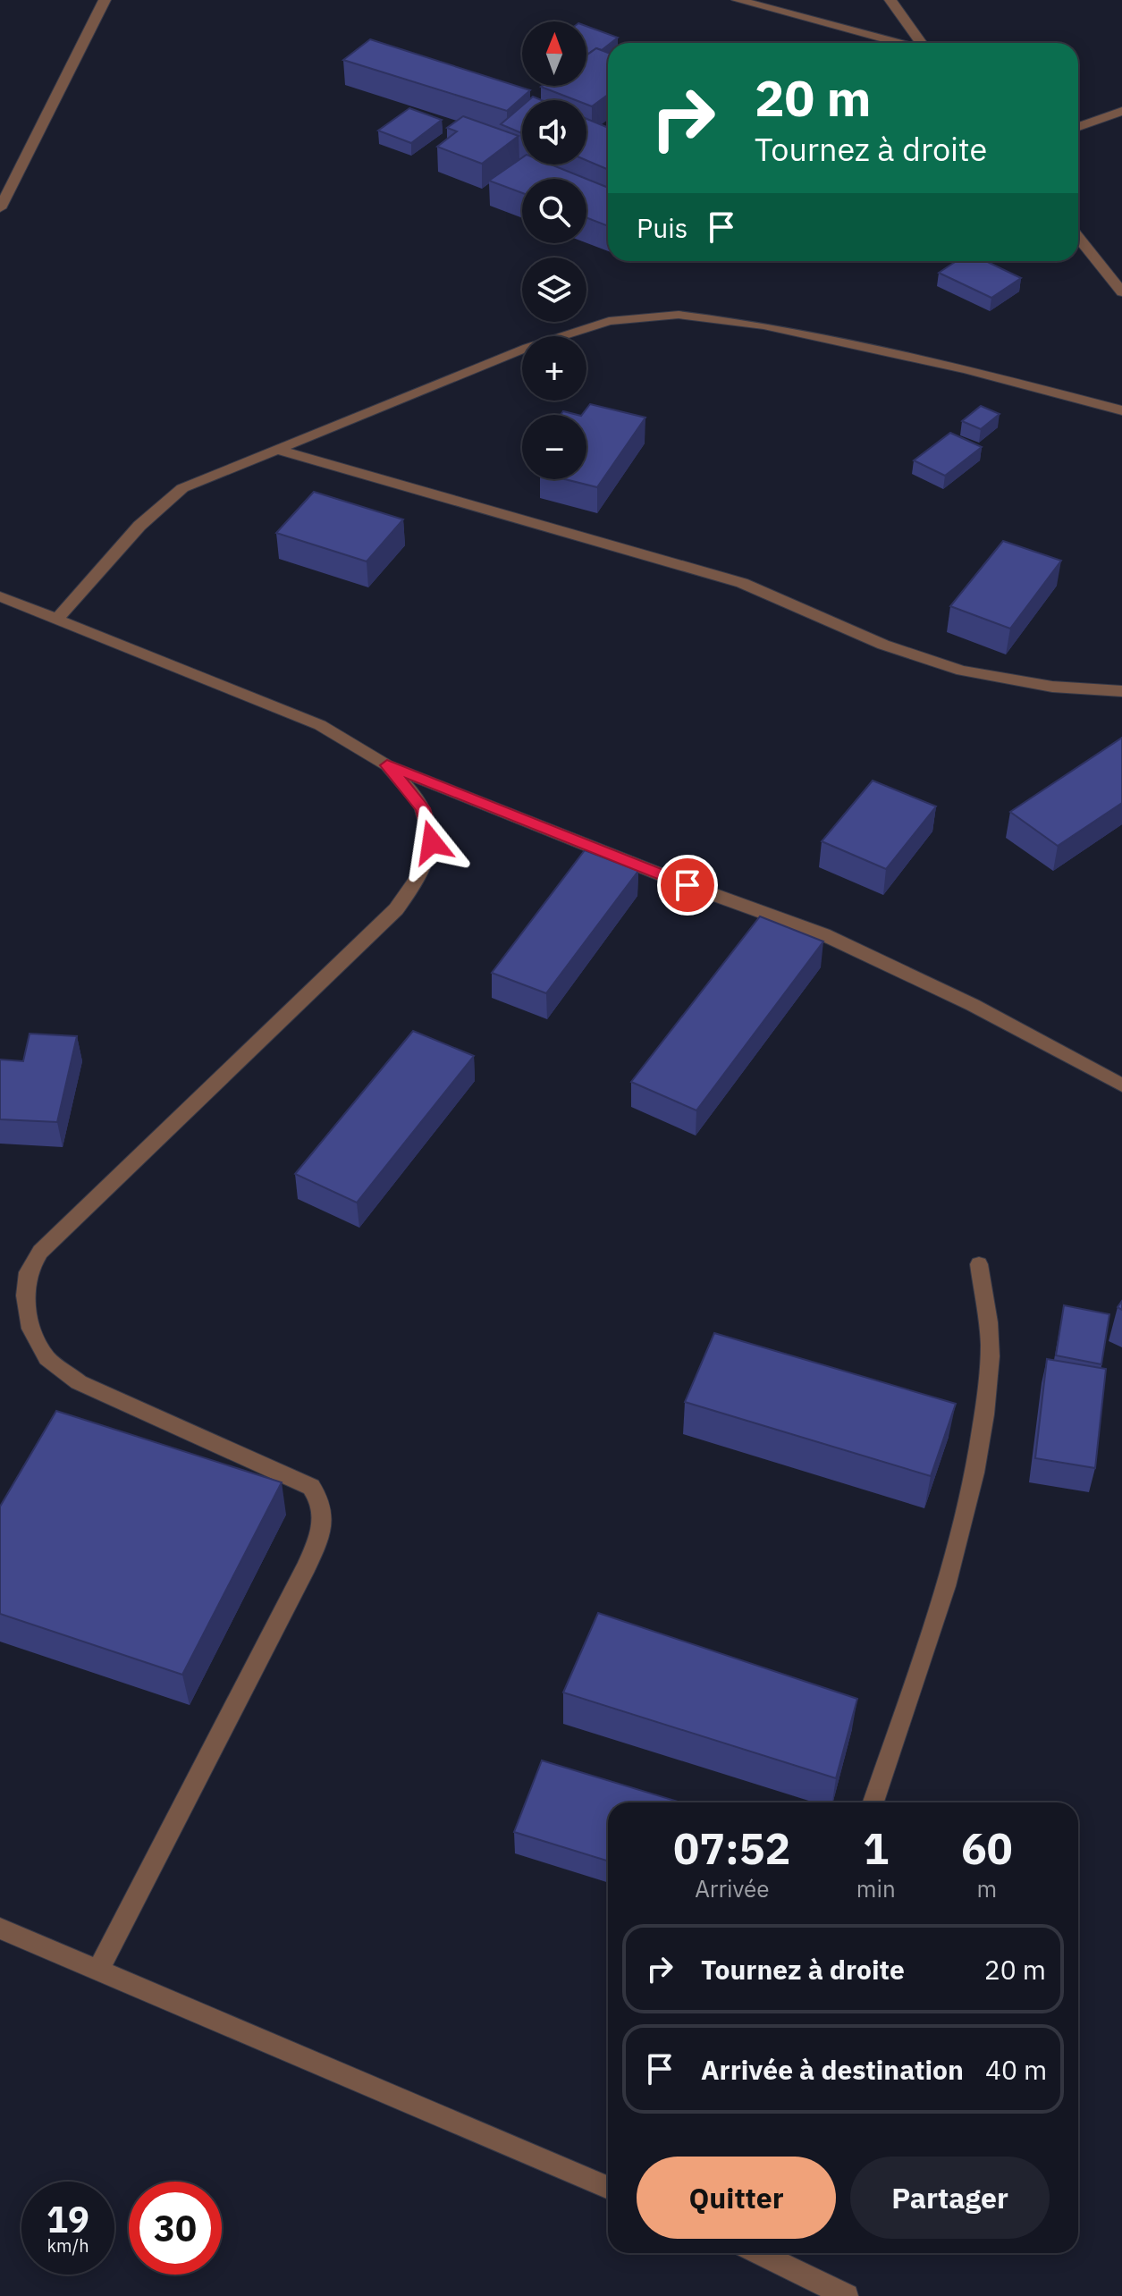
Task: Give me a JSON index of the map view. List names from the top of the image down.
{
  "north": "top",
  "page": {
    "map_buttons": ["+", "−"],
    "turn": ["20 m", "Tournez à droite"],
    "then": "Puis",
    "eta": [
      "07:52",
      "Arrivée",
      "1",
      "min",
      "60",
      "m"
    ],
    "list": [
      {
        "name": "Tournez à droite",
        "value": "20 m"
      },
      {
        "name": "Arrivée à destination",
        "value": "40 m"
      }
    ],
    "buttons": ["Quitter", "Partager"],
    "speed": "19 km/h",
    "limit": "30"
  }
}
